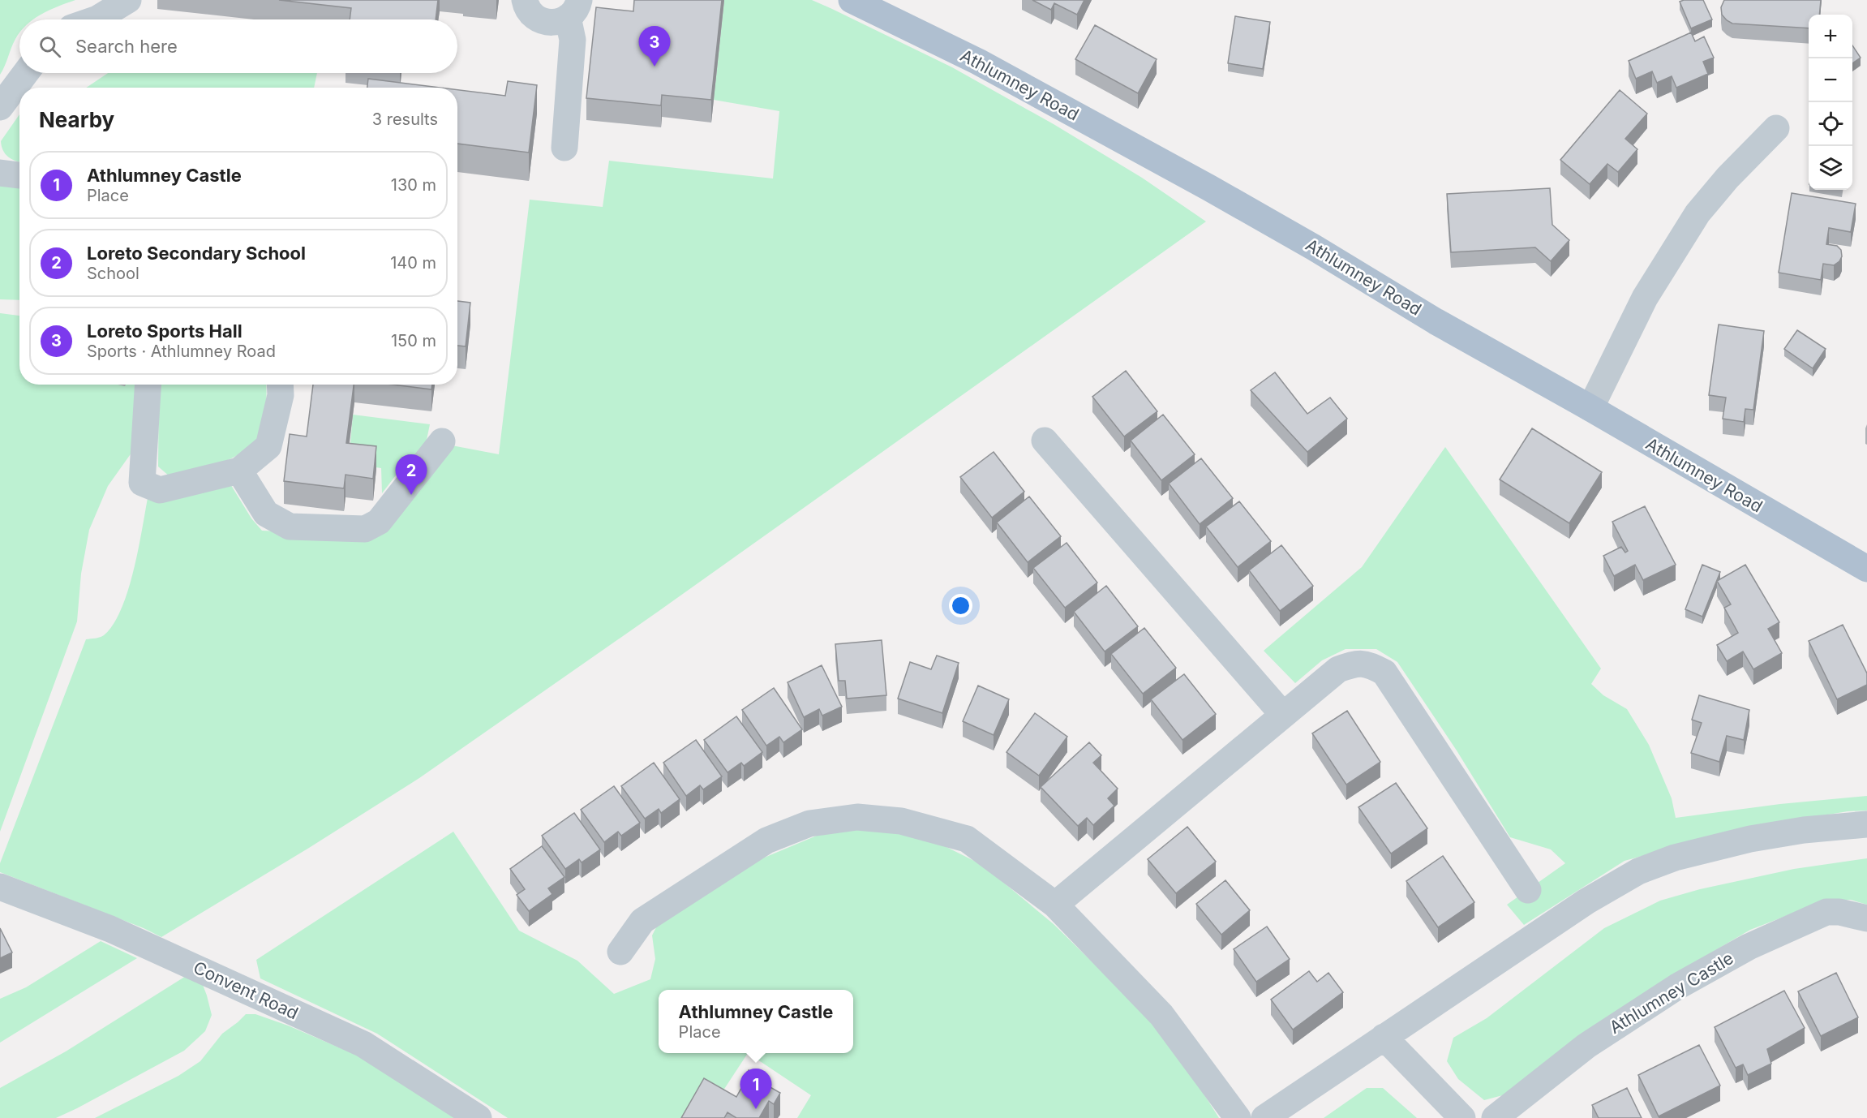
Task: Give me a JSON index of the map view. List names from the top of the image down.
{
  "streets": {
    "main road": ["Athlumney Road"],
    "street": ["Convent Road", "Athlumney Castle"]
  },
  "page": {
    "map_buttons": ["+", "−"],
    "search": "Search here",
    "pins": ["3", "2", "1"],
    "heading": ["Nearby", "3 results"],
    "list": [
      {
        "mark": "1",
        "name": "Athlumney Castle",
        "note": "Place",
        "value": "130 m"
      },
      {
        "mark": "2",
        "name": "Loreto Secondary School",
        "note": "School",
        "value": "140 m"
      },
      {
        "mark": "3",
        "name": "Loreto Sports Hall",
        "note": "Sports · Athlumney Road",
        "value": "150 m"
      }
    ],
    "popup": ["Athlumney Castle", "Place"]
  }
}
